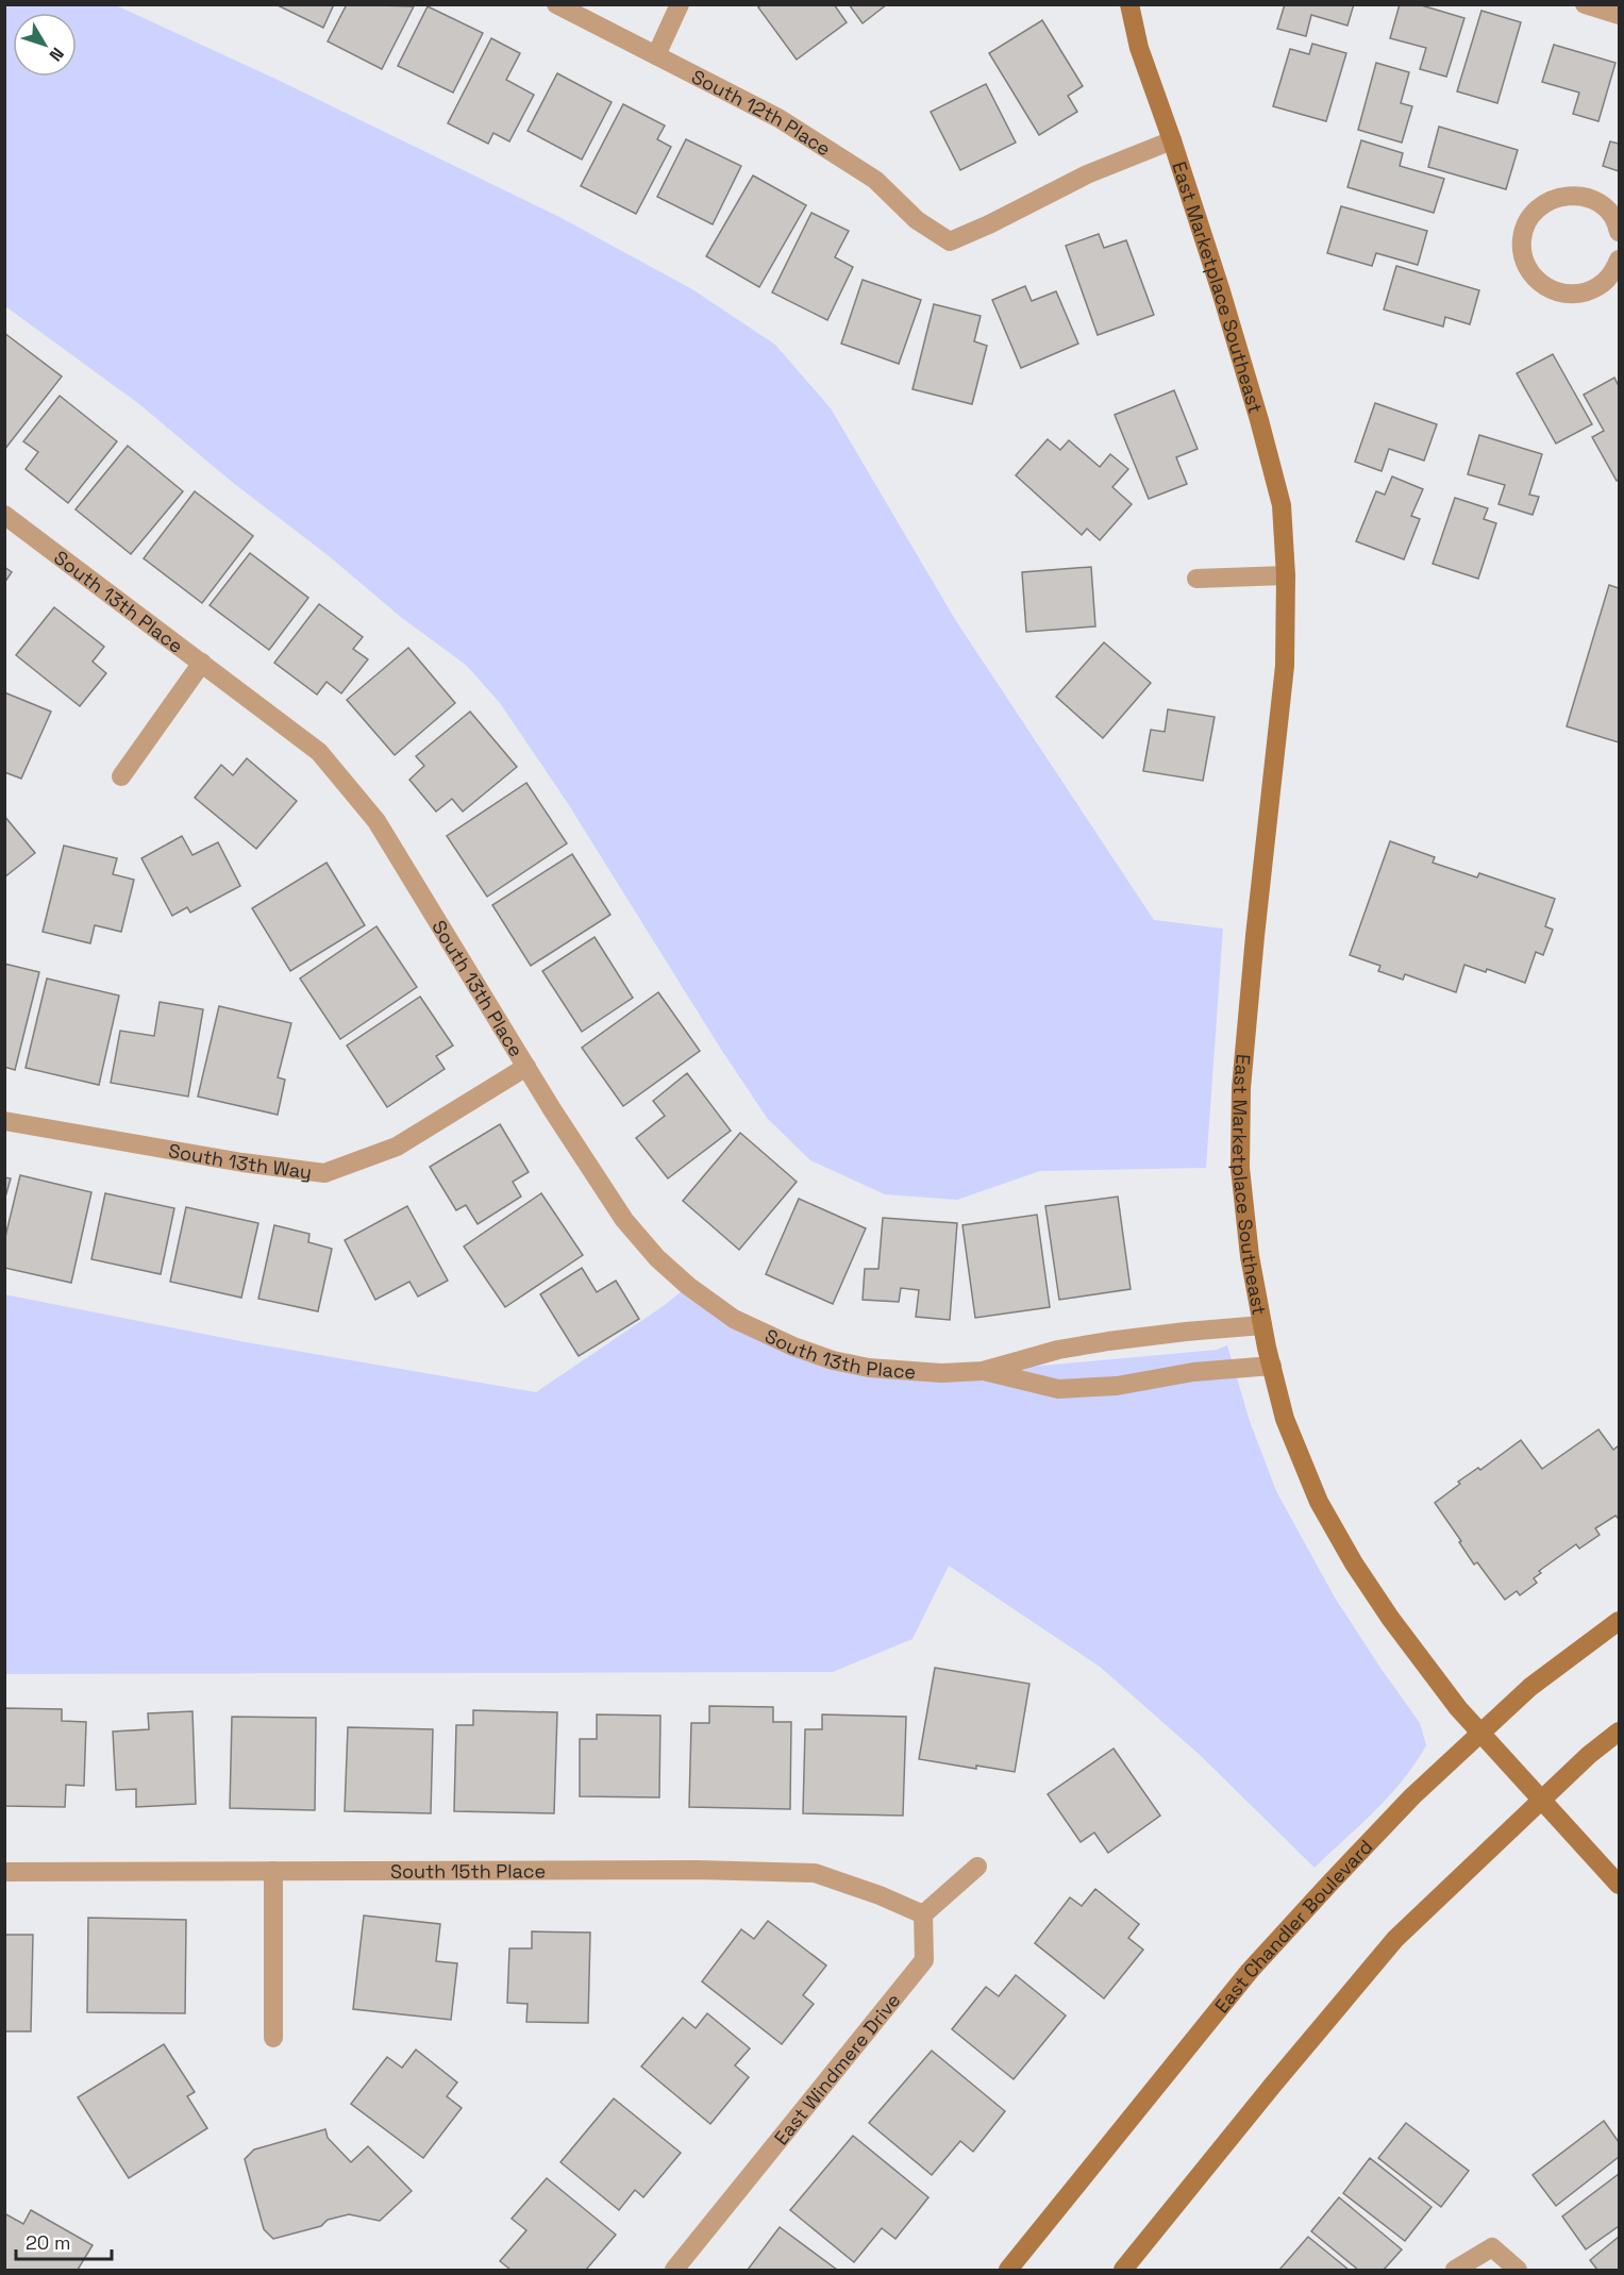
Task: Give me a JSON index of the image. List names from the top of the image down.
{
  "streets": {
    "street": [
      "South 12th Place",
      "East Marketplace Southeast",
      "South 13th Place",
      "South 13th Way",
      "South 15th Place",
      "East Chandler Boulevard",
      "East Windmere Drive"
    ]
  },
  "crossings": [
    ["South 12th Place", "East Marketplace Southeast"],
    ["East Marketplace Southeast", "South 13th Place"],
    ["East Marketplace Southeast", "East Chandler Boulevard"],
    ["South 13th Place", "South 13th Way"],
    ["South 15th Place", "East Windmere Drive"]
  ],
  "scale_bar": "20 m",
  "north": "bottom right"
}
